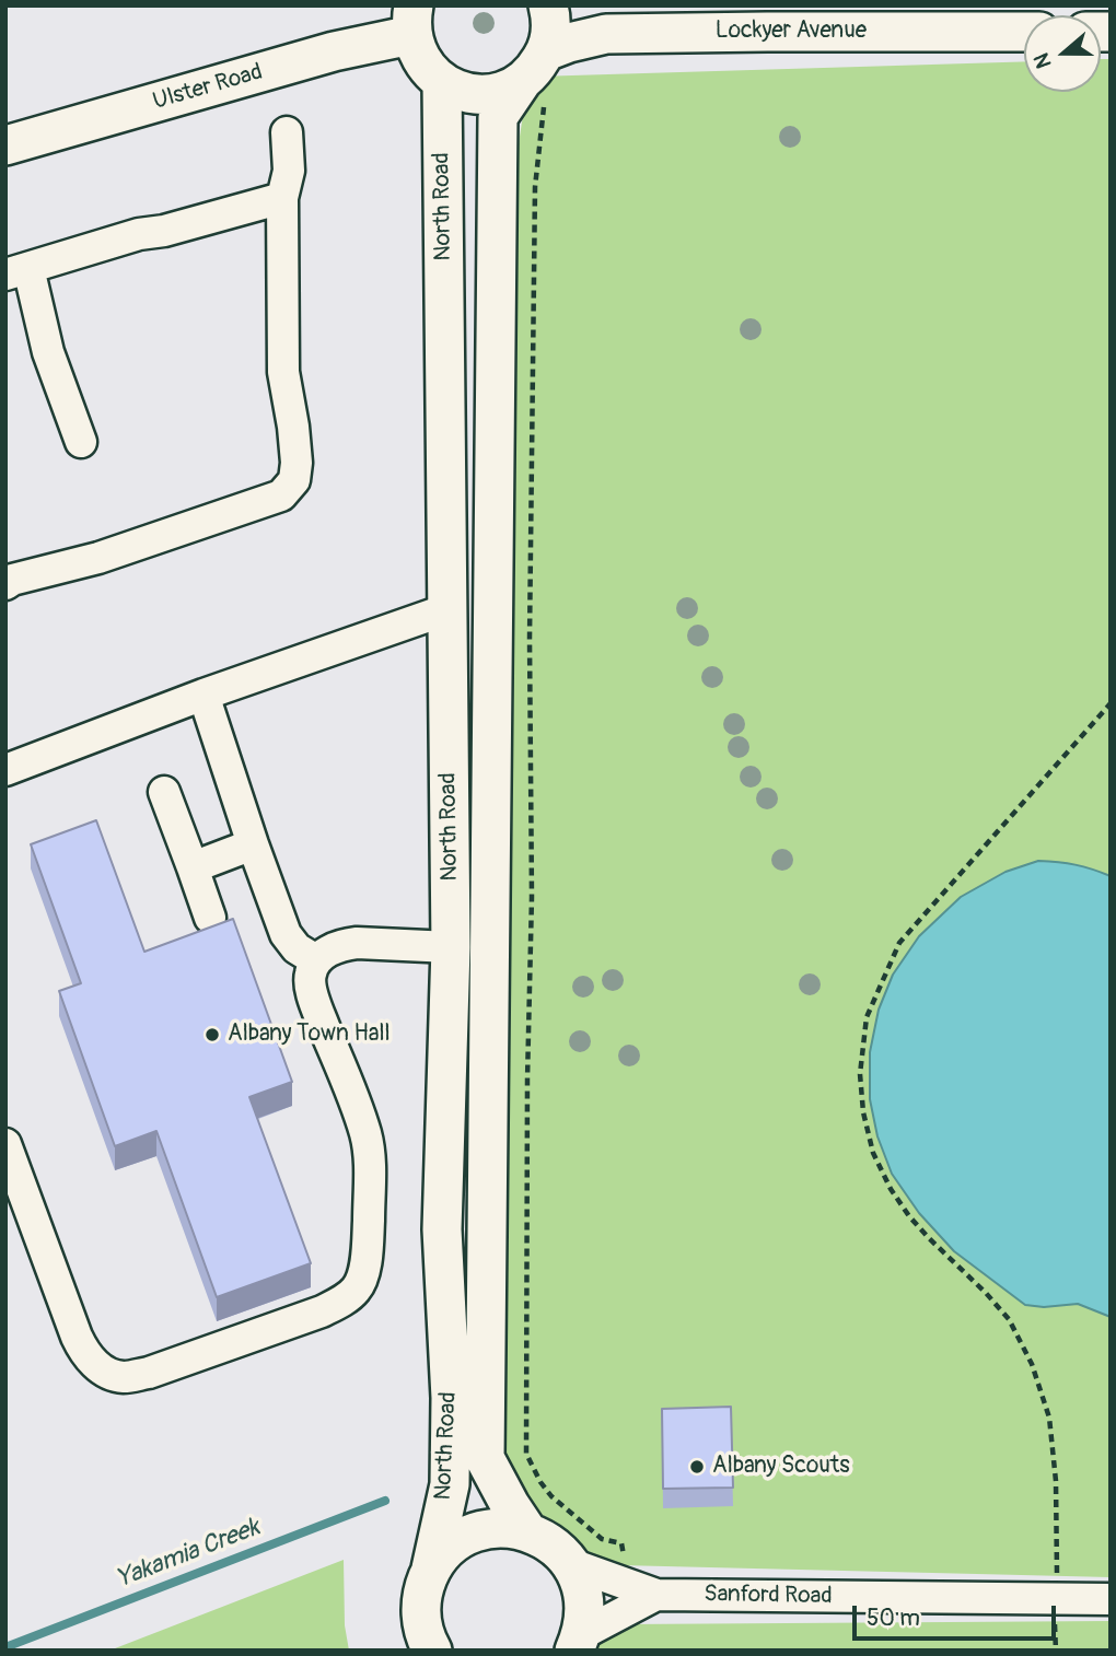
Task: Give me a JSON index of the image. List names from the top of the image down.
{
  "streets": {
    "main road": ["Lockyer Avenue", "Ulster Road", "North Road"],
    "street": ["Sanford Road"]
  },
  "crossings": [
    ["Lockyer Avenue", "North Road"]
  ],
  "water": ["Yakamia Creek"],
  "places": ["Albany Town Hall", "Albany Scouts"],
  "scale_bar": "50 m",
  "north": "left"
}
